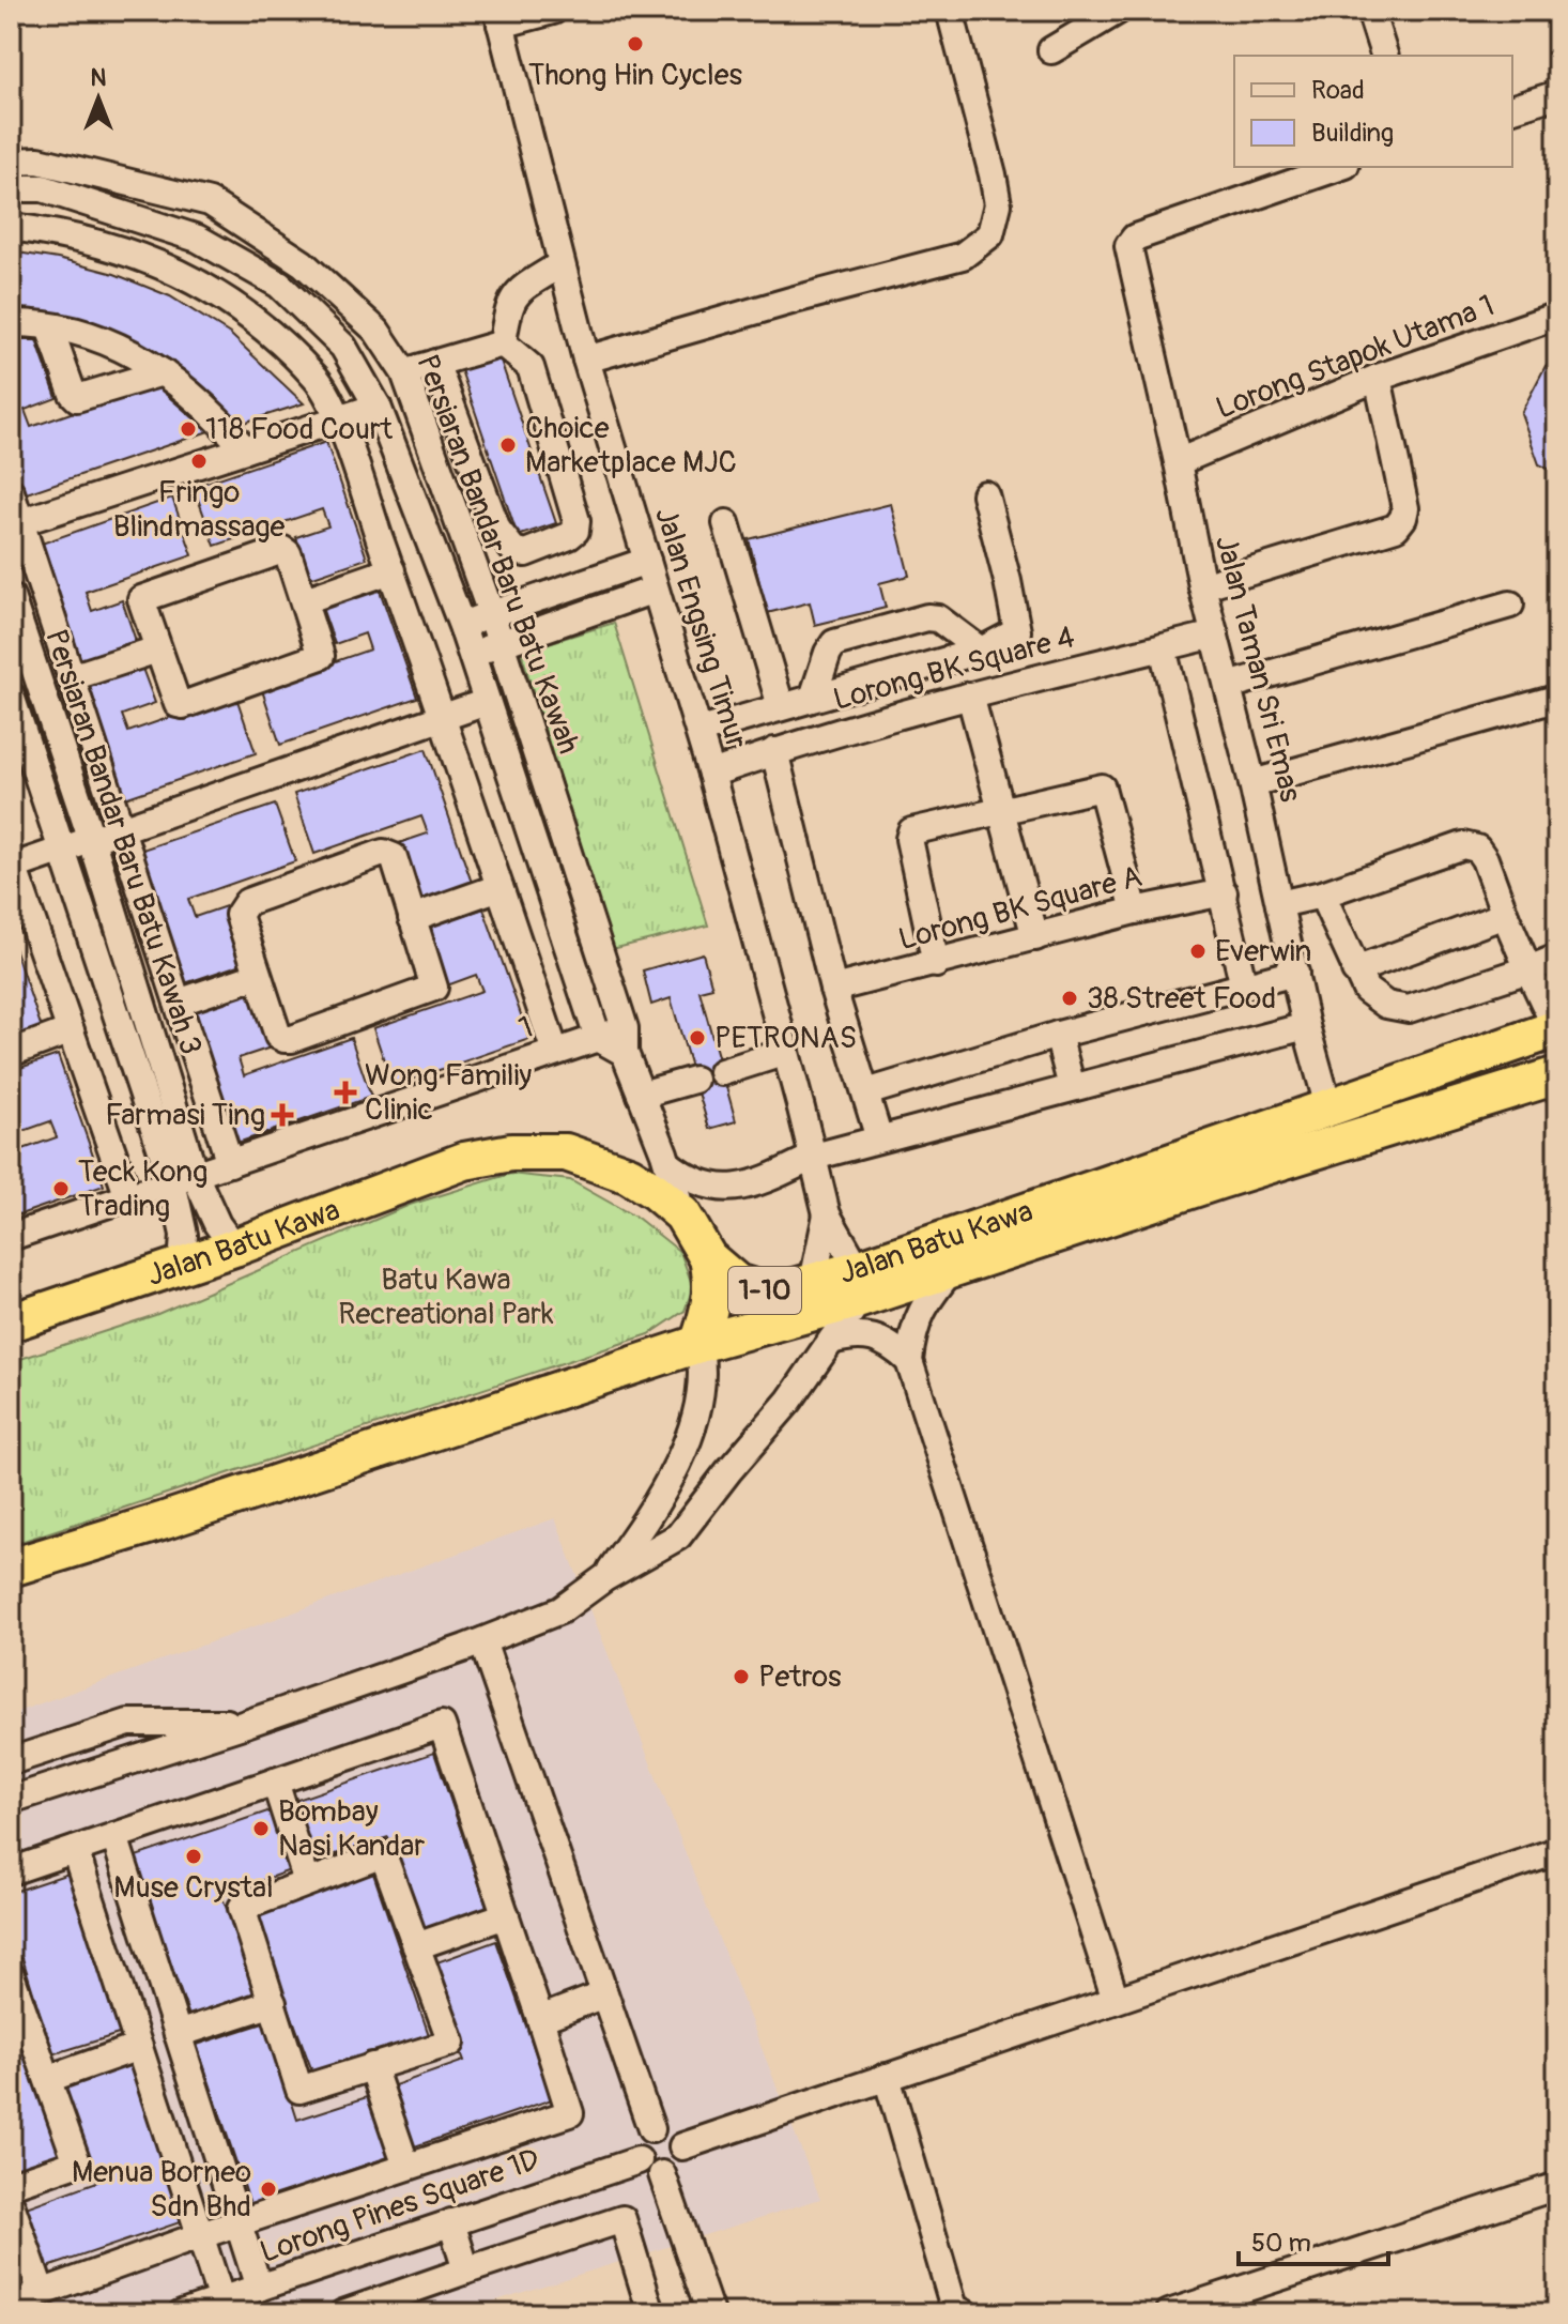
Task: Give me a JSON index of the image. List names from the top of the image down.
{
  "streets": {
    "highway": ["Jalan Batu Kawa", "1-10"],
    "street": [
      "Lorong Stapok Utama 1",
      "Persiaran Bandar Baru Batu Kawah",
      "Jalan Engsing Timur",
      "Lorong BK Square 4",
      "Jalan Taman Sri Emas",
      "Persiaran Bandar Baru Batu Kawah 3",
      "Lorong BK Square A",
      "1",
      "Lorong Pines Square 1D"
    ]
  },
  "crossings": [
    ["Lorong Stapok Utama 1", "Jalan Taman Sri Emas"],
    ["Persiaran Bandar Baru Batu Kawah", "1"],
    ["Persiaran Bandar Baru Batu Kawah", "Jalan Batu Kawa"],
    ["Jalan Engsing Timur", "Lorong BK Square 4"],
    ["Jalan Engsing Timur", "Jalan Batu Kawa"],
    ["Lorong BK Square 4", "Jalan Taman Sri Emas"],
    ["Jalan Taman Sri Emas", "Jalan Batu Kawa"],
    ["Persiaran Bandar Baru Batu Kawah 3", "1"],
    ["Persiaran Bandar Baru Batu Kawah 3", "Jalan Batu Kawa"]
  ],
  "parks": ["Batu Kawa Recreational Park"],
  "places": {
    "other": [
      "Thong Hin Cycles",
      "118 Food Court",
      "Choice Marketplace MJC",
      "Fringo Blindmassage",
      "Everwin",
      "38 Street Food",
      "PETRONAS",
      "Teck Kong Trading",
      "Petros",
      "Bombay Nasi Kandar",
      "Muse Crystal",
      "Menua Borneo Sdn Bhd"
    ],
    "health": ["Wong Familiy Clinic", "Farmasi Ting"]
  },
  "legend": ["Road", "Building"],
  "scale_bar": "50 m",
  "north": "top"
}
